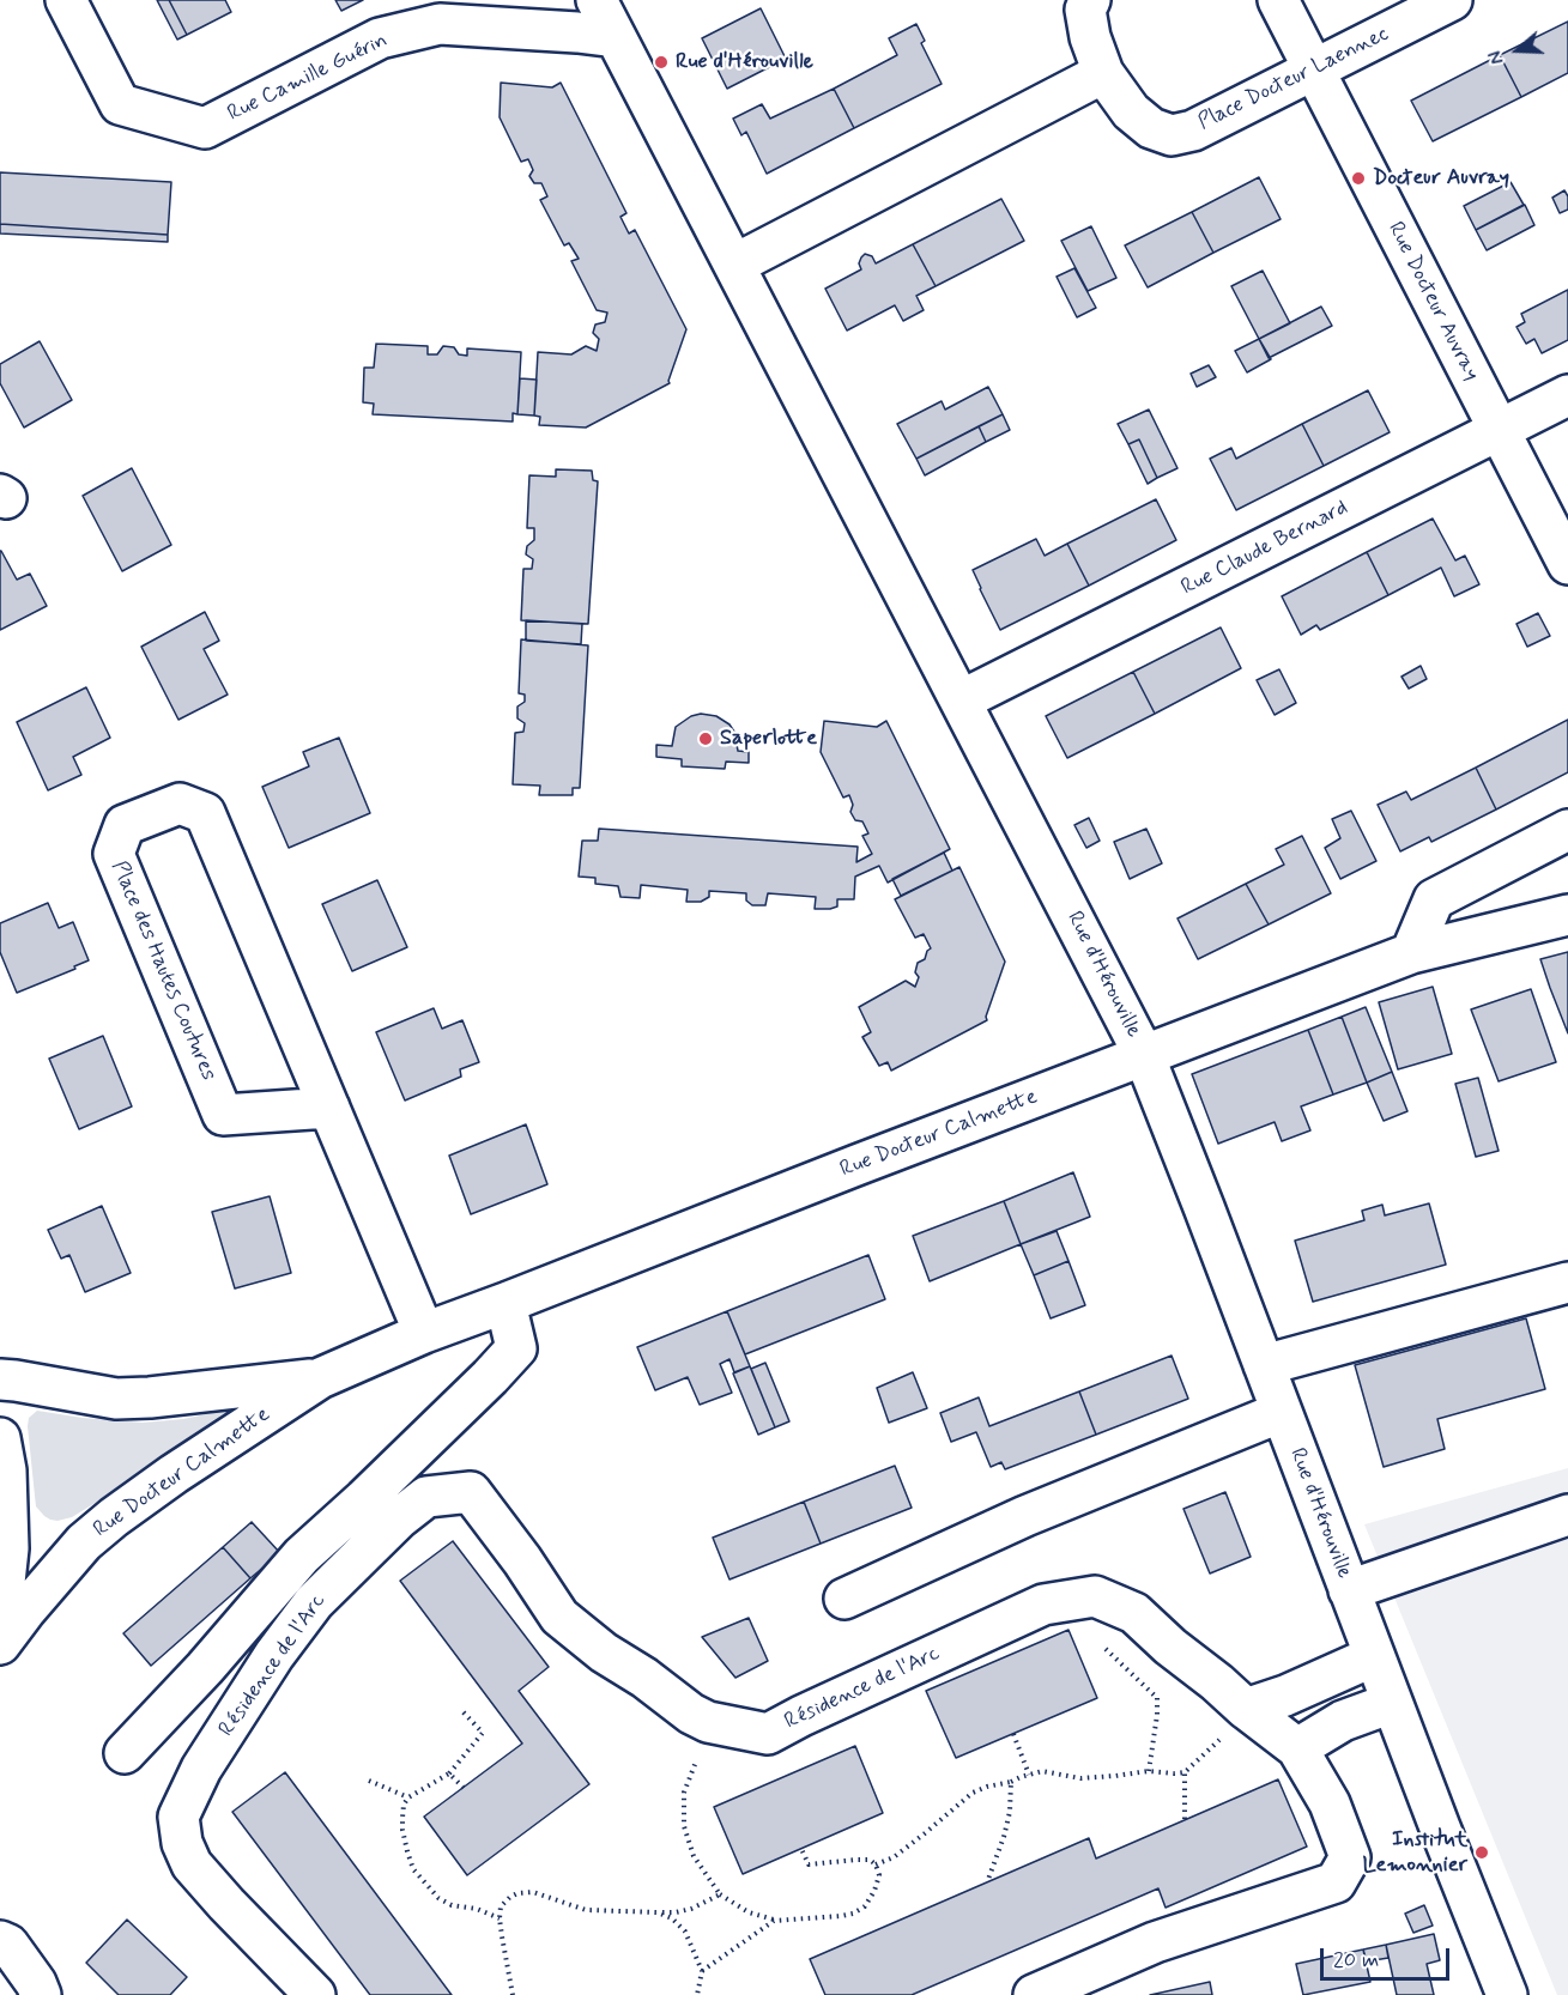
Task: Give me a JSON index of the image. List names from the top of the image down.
{
  "streets": {
    "street": [
      "Rue Camille Guérin",
      "Place Docteur Laennec",
      "Rue Docteur Auvray",
      "Rue Claude Bernard",
      "Place des Hautes Coutures",
      "Rue d'Hérouville",
      "Rue Docteur Calmette",
      "Résidence de l'Arc"
    ]
  },
  "crossings": [
    ["Rue Camille Guérin", "Rue d'Hérouville"],
    ["Place Docteur Laennec", "Rue Docteur Auvray"],
    ["Rue Docteur Auvray", "Rue Claude Bernard"],
    ["Rue Claude Bernard", "Rue d'Hérouville"],
    ["Place des Hautes Coutures", "Rue Docteur Calmette"],
    ["Rue d'Hérouville", "Rue Docteur Calmette"]
  ],
  "places": [
    "Rue d'Hérouville",
    "Docteur Auvray",
    "Saperlotte",
    "Institut Lemonnier"
  ],
  "scale_bar": "20 m",
  "north": "left"
}
